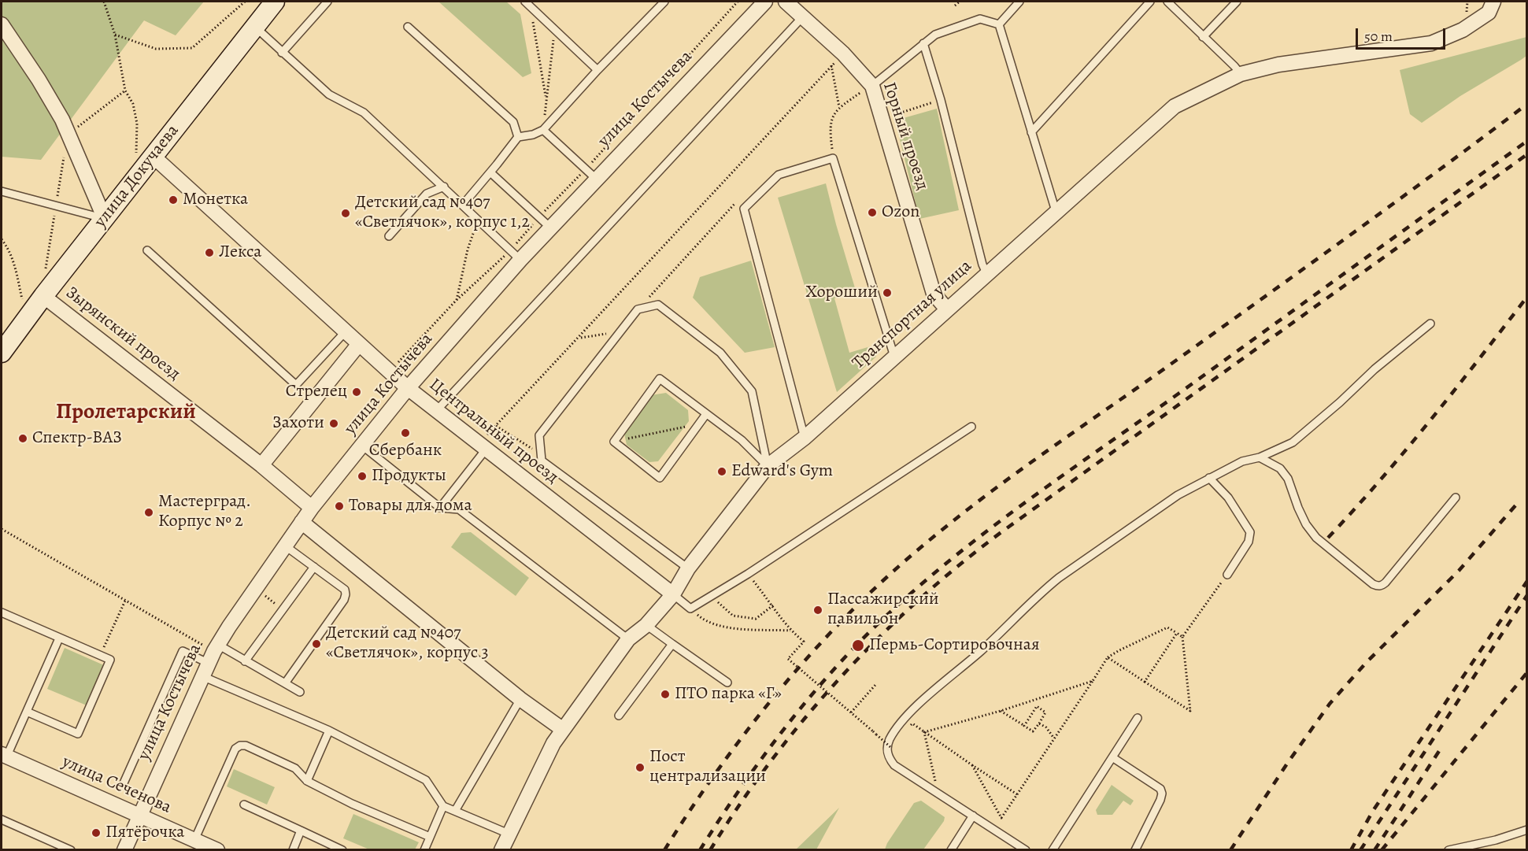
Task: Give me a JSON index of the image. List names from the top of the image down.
{
  "streets": {
    "main road": ["улица Докучаева"],
    "street": [
      "улица Костычева",
      "Горный проезд",
      "Транспортная улица",
      "Зырянский проезд",
      "Центральный проезд",
      "улица Сеченова"
    ]
  },
  "crossings": [
    ["улица Костычева", "Зырянский проезд"],
    ["улица Костычева", "Центральный проезд"],
    ["улица Костычева", "улица Сеченова"],
    ["Горный проезд", "Транспортная улица"],
    ["улица Докучаева", "Зырянский проезд"],
    ["улица Докучаева", "Центральный проезд"],
    ["Транспортная улица", "Центральный проезд"]
  ],
  "districts": ["Пролетарский"],
  "places": [
    "Монетка",
    "Ozon",
    "Детский сад №407 «Светлячок», корпус 1,2",
    "Лекса",
    "Хороший",
    "Стрелец",
    "Захоти",
    "Сбербанк",
    "Спектр-ВАЗ",
    "Edward's Gym",
    "Продукты",
    "Товары для дома",
    "Мастерград. Корпус № 2",
    "Пассажирский павильон",
    "Детский сад №407 «Светлячок», корпус 3",
    "Пермь-Сортировочная",
    "ПТО парка «Г»",
    "Пост централизации",
    "Пятёрочка"
  ],
  "scale_bar": "50 m"
}
